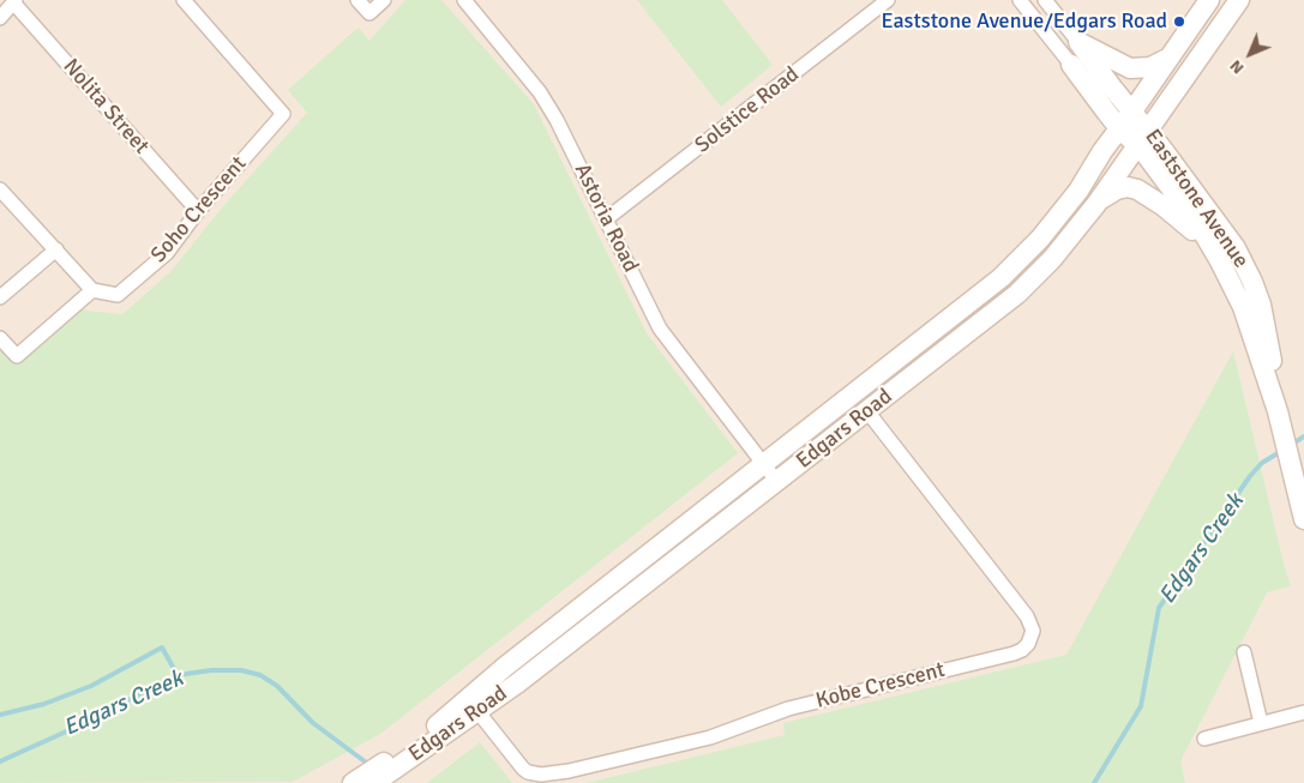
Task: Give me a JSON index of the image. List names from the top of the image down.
{
  "streets": {
    "main road": ["Eaststone Avenue", "Edgars Road"],
    "street": [
      "Nolita Street",
      "Solstice Road",
      "Soho Crescent",
      "Astoria Road",
      "Kobe Crescent"
    ]
  },
  "crossings": [
    ["Nolita Street", "Soho Crescent"],
    ["Solstice Road", "Astoria Road"],
    ["Eaststone Avenue", "Edgars Road"],
    ["Astoria Road", "Edgars Road"],
    ["Edgars Road", "Kobe Crescent"]
  ],
  "water": ["Edgars Creek"],
  "places": ["Eaststone Avenue/Edgars Road"],
  "north": "bottom left"
}
